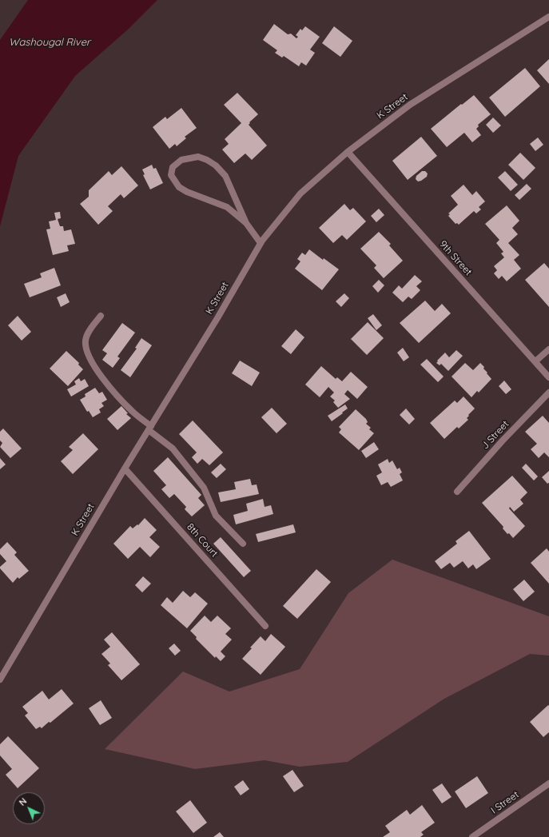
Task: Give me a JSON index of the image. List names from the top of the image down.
{
  "streets": {
    "street": [
      "K Street",
      "9th Street",
      "J Street",
      "8th Court",
      "I Street"
    ]
  },
  "crossings": [
    ["K Street", "9th Street"],
    ["K Street", "8th Court"]
  ],
  "water": ["Washougal River"],
  "north": "top left"
}
